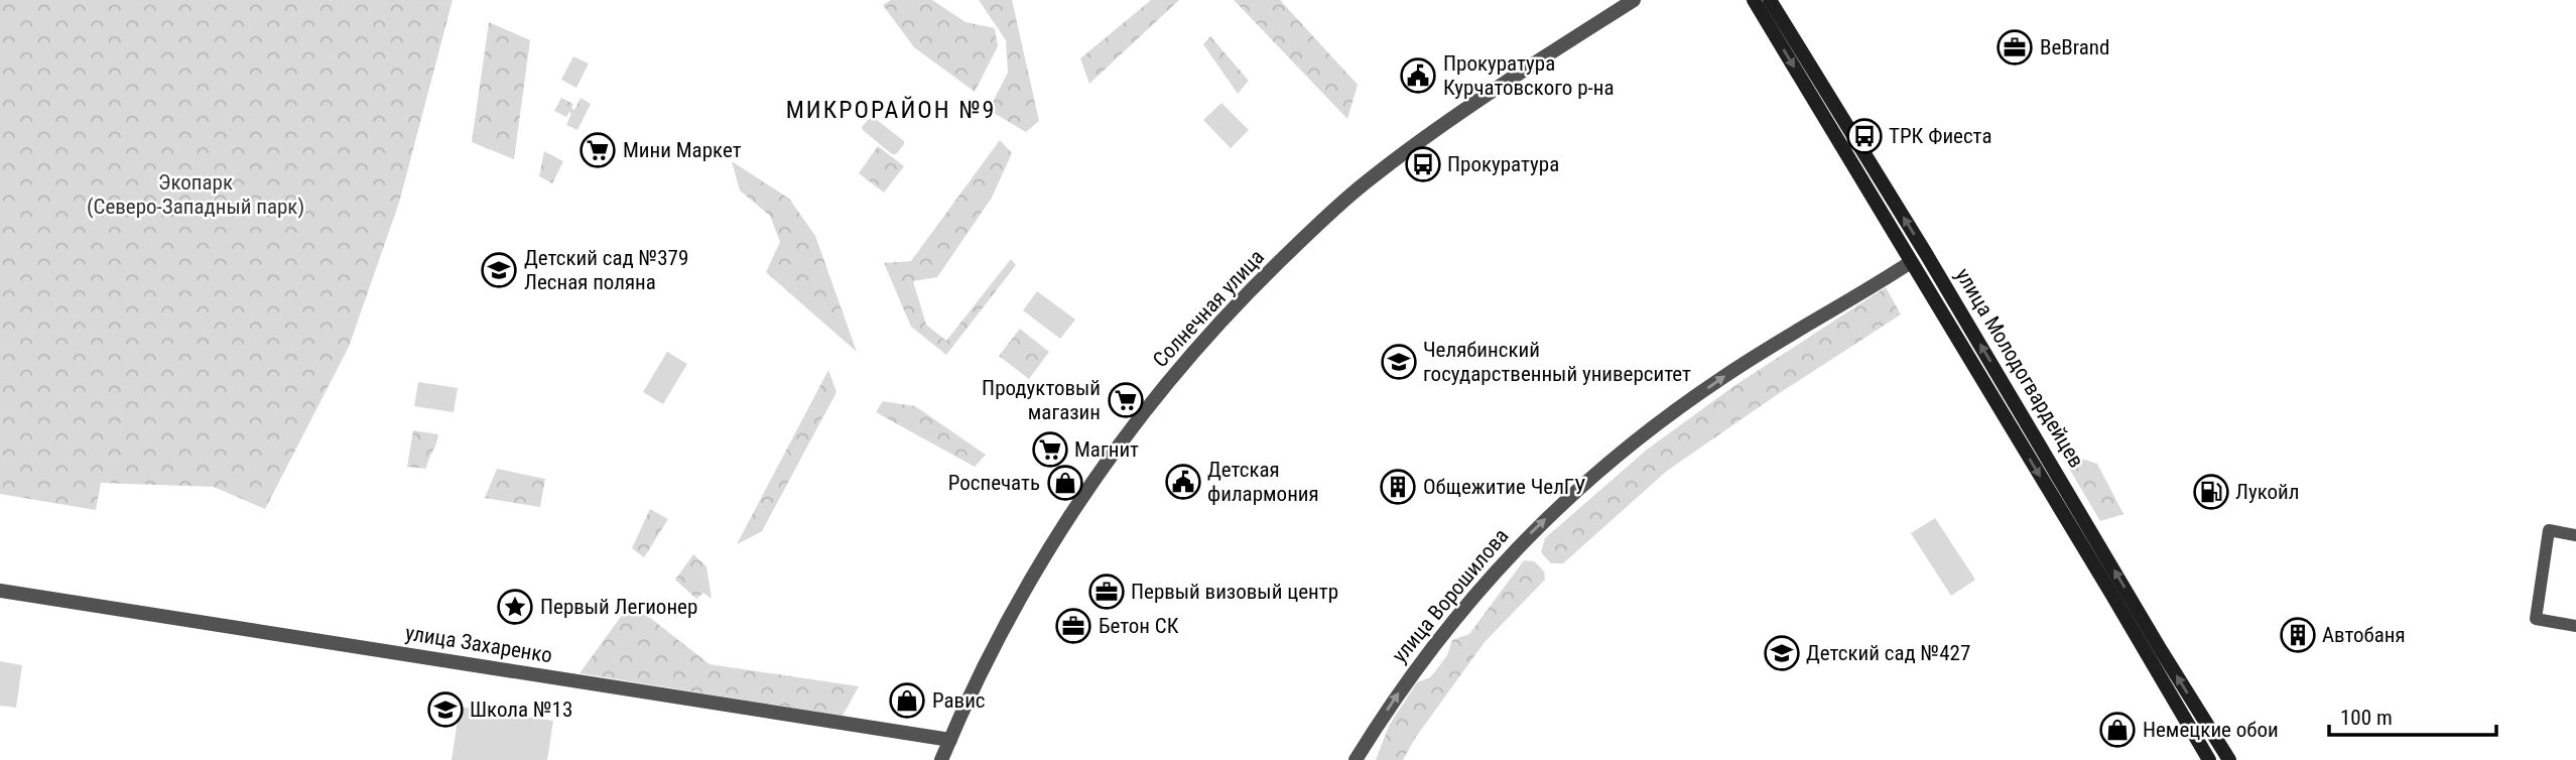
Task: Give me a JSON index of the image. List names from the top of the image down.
{
  "streets": {
    "main road": ["улица Молодогвардейцев"],
    "street": ["Солнечная улица", "улица Ворошилова", "улица Захаренко"]
  },
  "crossings": [
    ["Солнечная улица", "улица Захаренко"],
    ["улица Молодогвардейцев", "улица Ворошилова"]
  ],
  "one_way": ["улица Ворошилова"],
  "districts": ["МИКРОРАЙОН №9"],
  "parks": ["Экопарк (Северо-Западный парк)"],
  "places": {
    "office": ["BeBrand", "Первый визовый центр", "Бетон СК"],
    "public building": ["Прокуратура Курчатовского р-на", "Детская филармония"],
    "bus stop": ["ТРК Фиеста", "Прокуратура"],
    "supermarket": ["Мини Маркет", "Продуктовый магазин", "Магнит"],
    "school or university": [
      "Детский сад №379 Лесная поляна",
      "Челябинский государственный университет",
      "Детский сад №427",
      "Школа №13"
    ],
    "shop": ["Роспечать", "Равис", "Немецкие обои"],
    "building": ["Общежитие ЧелГУ", "Автобаня"],
    "fuel station": ["Лукойл"],
    "place": ["Первый Легионер"]
  },
  "scale_bar": "100 m"
}
